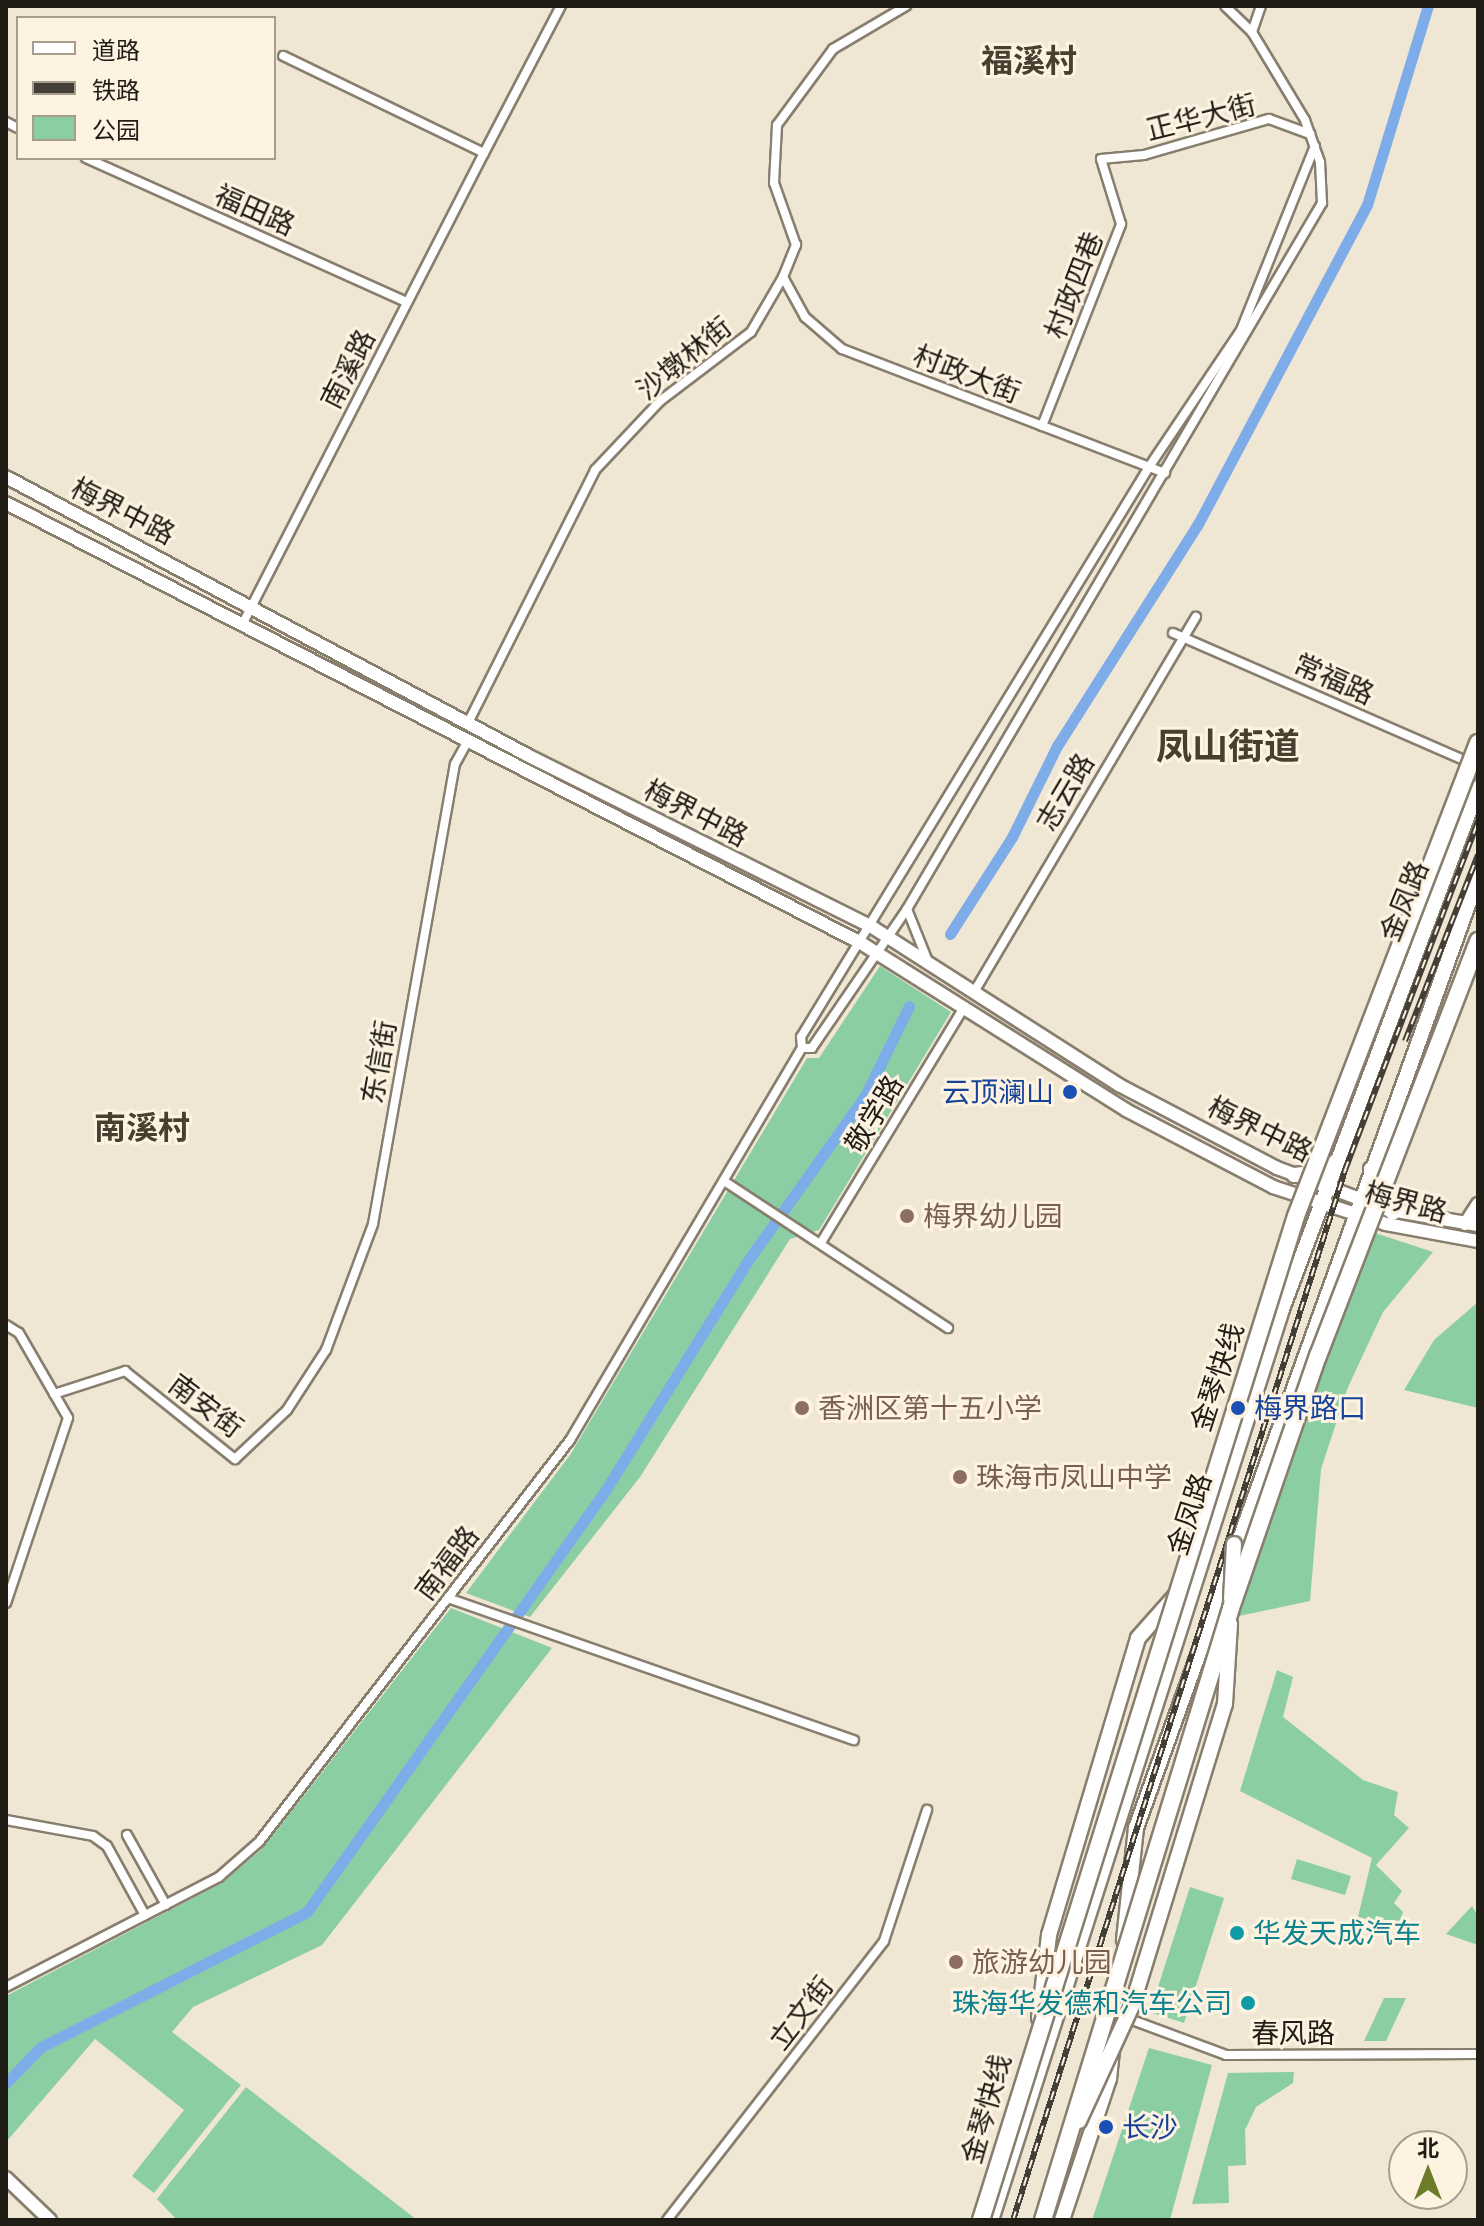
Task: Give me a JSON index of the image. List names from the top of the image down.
{
  "streets": {
    "highway": ["金琴快线"],
    "main road": ["梅界中路", "金凤路", "梅界路"],
    "street": [
      "正华大街",
      "福田路",
      "村政四巷",
      "沙墩林街",
      "南溪路",
      "村政大街",
      "常福路",
      "志云路",
      "东信街",
      "敬学路",
      "南安街",
      "南福路",
      "立文街",
      "春风路"
    ]
  },
  "crossings": [
    ["正华大街", "村政四巷"],
    ["福田路", "南溪路"],
    ["村政四巷", "村政大街"],
    ["沙墩林街", "村政大街"],
    ["沙墩林街", "梅界中路"],
    ["南溪路", "梅界中路"],
    ["梅界中路", "志云路"],
    ["梅界中路", "金凤路"],
    ["梅界中路", "东信街"],
    ["梅界中路", "敬学路"],
    ["梅界中路", "梅界路"],
    ["常福路", "志云路"],
    ["金凤路", "梅界路"],
    ["金凤路", "春风路"],
    ["东信街", "南安街"]
  ],
  "districts": ["福溪村", "凤山街道", "南溪村"],
  "places": [
    "云顶澜山",
    "梅界幼儿园",
    "香洲区第十五小学",
    "梅界路口",
    "珠海市凤山中学",
    "华发天成汽车",
    "旅游幼儿园",
    "珠海华发德和汽车公司",
    "长沙"
  ],
  "legend": ["道路", "铁路", "公园"],
  "north": "top"
}
